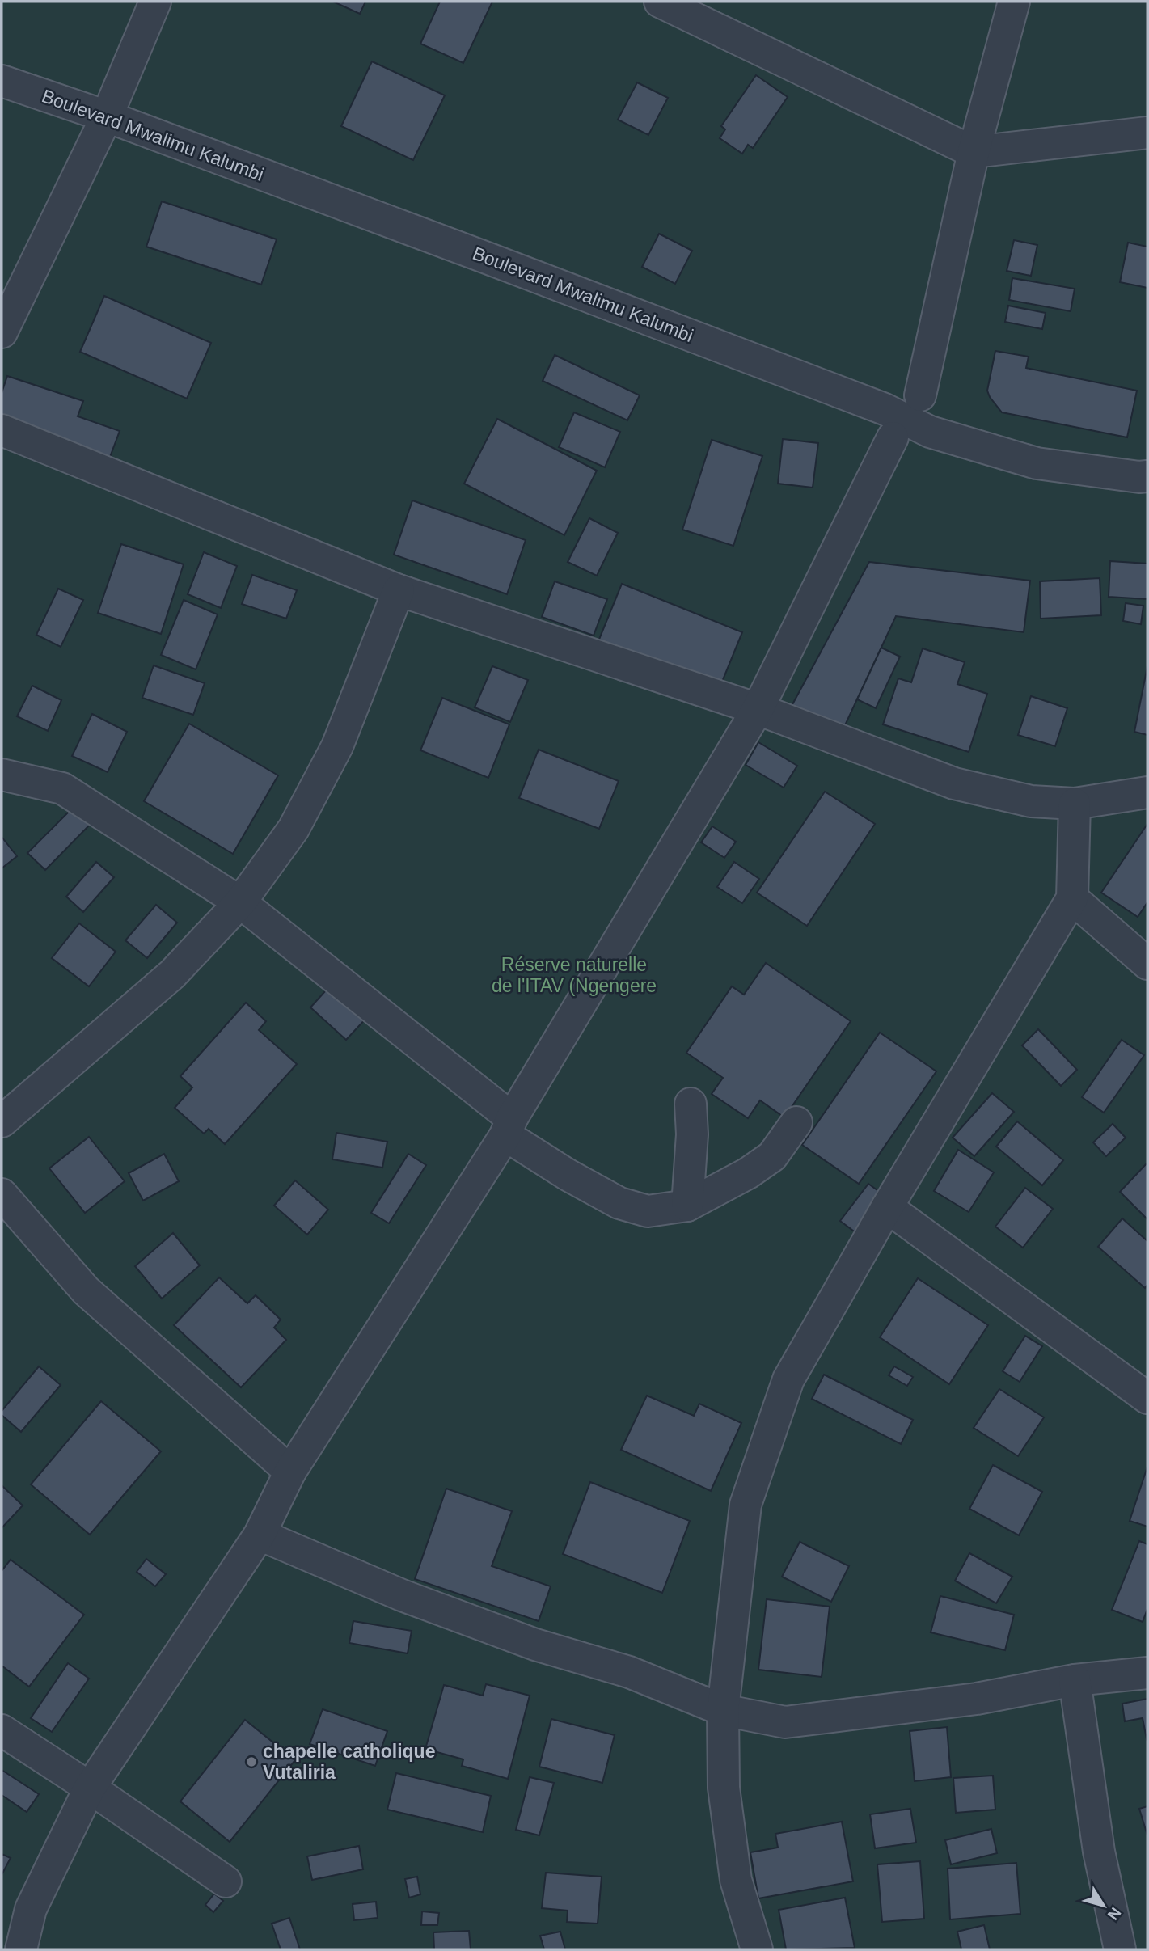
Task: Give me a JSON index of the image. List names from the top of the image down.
{
  "streets": {
    "street": ["Boulevard Mwalimu Kalumbi"]
  },
  "parks": ["Réserve naturelle de l'ITAV (Ngengere"],
  "places": ["chapelle catholique Vutaliria"],
  "north": "bottom right"
}
